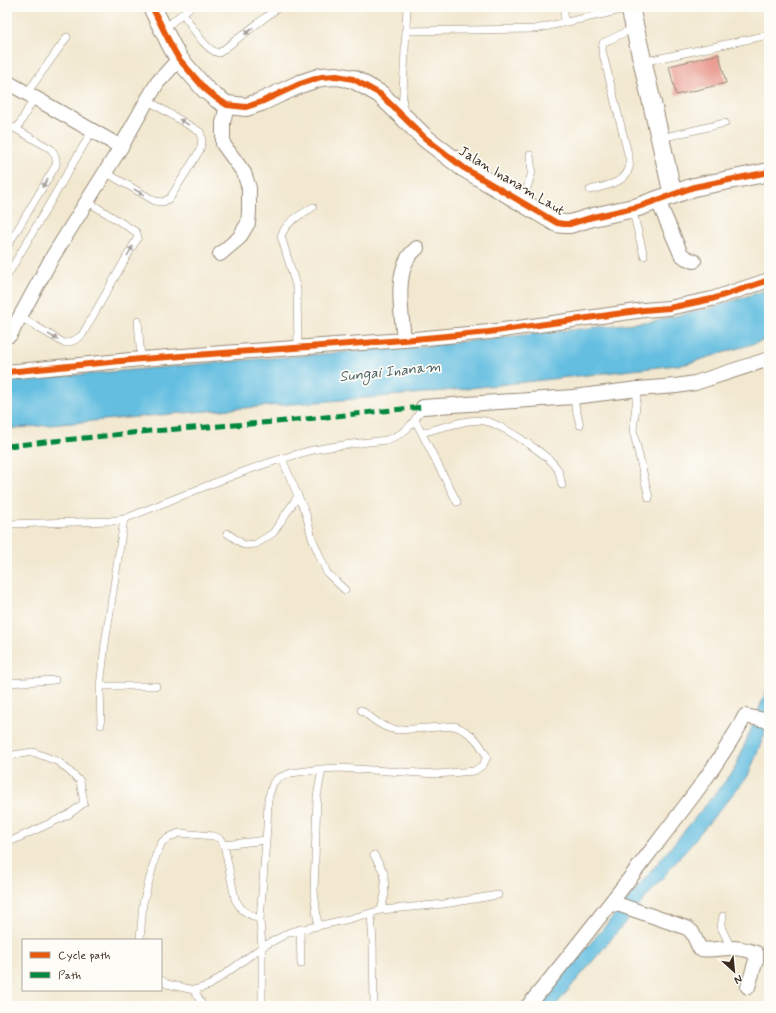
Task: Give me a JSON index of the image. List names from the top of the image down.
{
  "streets": {
    "street": ["Jalan Inanam Laut"]
  },
  "water": ["Sungai Inanam"],
  "legend": ["Cycle path", "Path"],
  "north": "bottom right"
}
